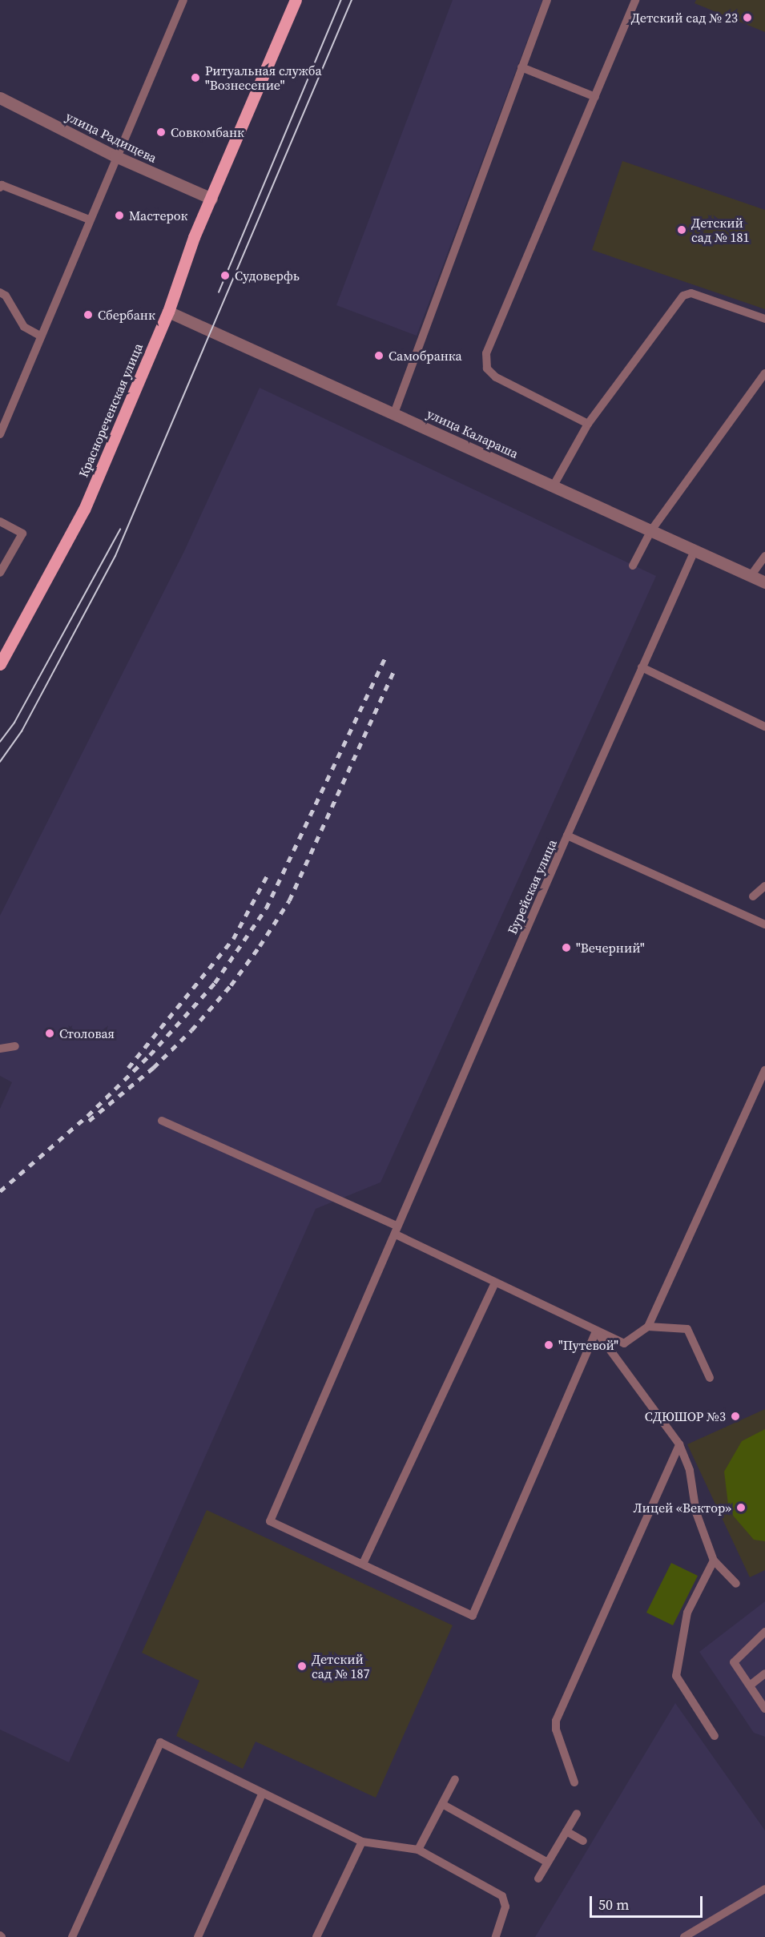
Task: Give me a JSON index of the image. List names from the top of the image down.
{
  "streets": {
    "main road": ["Краснореченская улица"],
    "street": ["улица Радищева", "улица Калараша"],
    "lane": ["Бурейская улица"]
  },
  "crossings": [
    ["улица Радищева", "Краснореченская улица"],
    ["Краснореченская улица", "улица Калараша"],
    ["улица Калараша", "Бурейская улица"]
  ],
  "places": [
    "Детский сад № 23",
    "Ритуальная служба \"Вознесение\"",
    "Совкомбанк",
    "Мастерок",
    "Детский сад № 181",
    "Судоверфь",
    "Сбербанк",
    "Самобранка",
    "\"Вечерний\"",
    "Столовая",
    "\"Путевой\"",
    "СДЮШОР №3",
    "Лицей «Вектор»",
    "Детский сад № 187"
  ],
  "scale_bar": "50 m"
}
